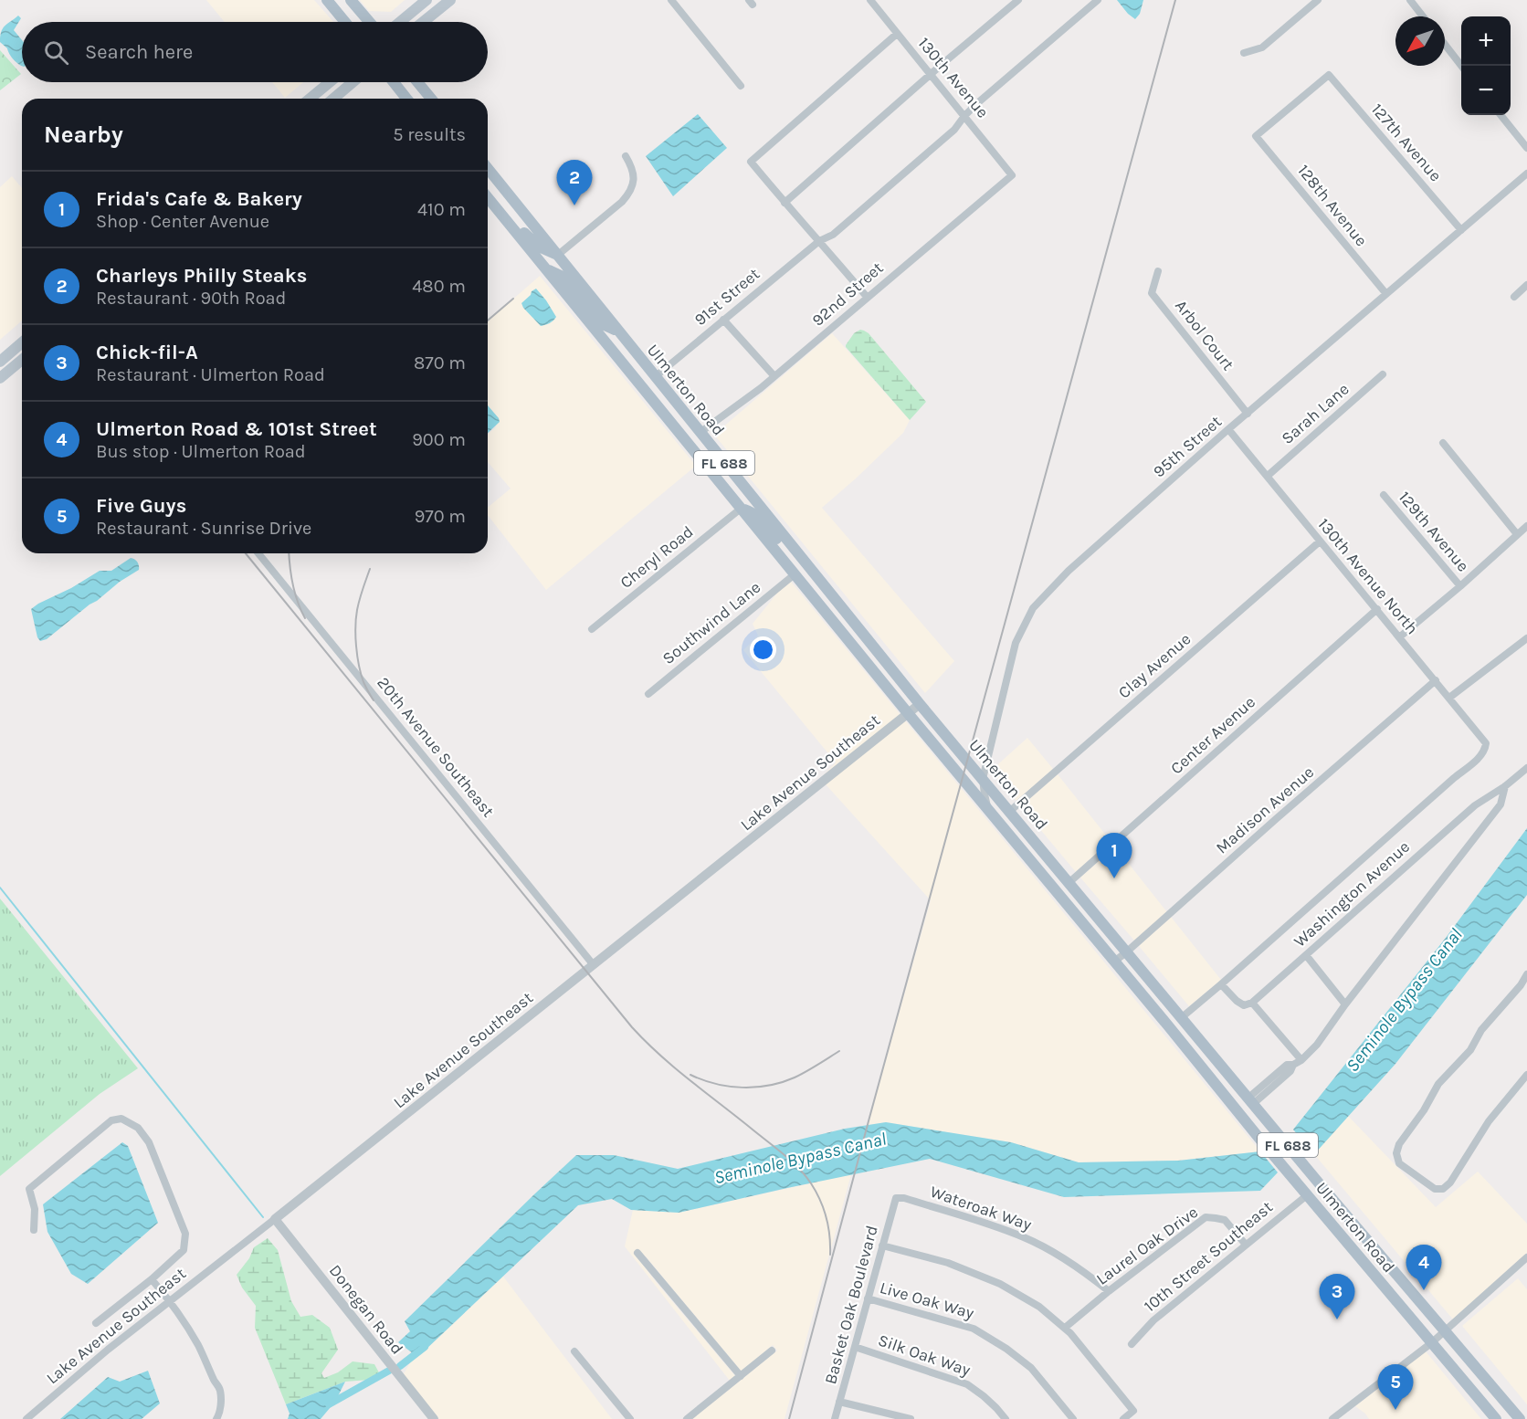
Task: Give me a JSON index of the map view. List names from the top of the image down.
{
  "streets": {
    "main road": ["Ulmerton Road", "FL 688"],
    "street": [
      "130th Avenue",
      "127th Avenue",
      "128th Avenue",
      "92nd Street",
      "91st Street",
      "Arbol Court",
      "Sarah Lane",
      "95th Street",
      "129th Avenue",
      "Cheryl Road",
      "130th Avenue North",
      "Southwind Lane",
      "Clay Avenue",
      "Center Avenue",
      "20th Avenue Southeast",
      "Lake Avenue Southeast",
      "Madison Avenue",
      "Washington Avenue",
      "Wateroak Way",
      "Laurel Oak Drive",
      "10th Street Southeast",
      "Live Oak Way",
      "Basket Oak Boulevard",
      "Donegan Road",
      "Silk Oak Way"
    ]
  },
  "crossings": [
    ["130th Avenue", "92nd Street"],
    ["130th Avenue", "91st Street"],
    ["127th Avenue", "128th Avenue"],
    ["127th Avenue", "95th Street"],
    ["128th Avenue", "95th Street"],
    ["92nd Street", "Ulmerton Road"],
    ["91st Street", "Ulmerton Road"],
    ["Arbol Court", "95th Street"],
    ["Ulmerton Road", "95th Street"],
    ["Ulmerton Road", "Cheryl Road"],
    ["Ulmerton Road", "Southwind Lane"],
    ["Ulmerton Road", "Clay Avenue"],
    ["Ulmerton Road", "Center Avenue"],
    ["Ulmerton Road", "Lake Avenue Southeast"],
    ["Ulmerton Road", "Madison Avenue"],
    ["Ulmerton Road", "Washington Avenue"],
    ["Ulmerton Road", "10th Street Southeast"],
    ["Sarah Lane", "130th Avenue North"],
    ["95th Street", "130th Avenue North"],
    ["130th Avenue North", "Clay Avenue"],
    ["130th Avenue North", "Center Avenue"],
    ["130th Avenue North", "Madison Avenue"],
    ["130th Avenue North", "Washington Avenue"],
    ["20th Avenue Southeast", "Lake Avenue Southeast"],
    ["Lake Avenue Southeast", "Donegan Road"],
    ["Wateroak Way", "Laurel Oak Drive"],
    ["Wateroak Way", "Basket Oak Boulevard"],
    ["Laurel Oak Drive", "10th Street Southeast"],
    ["Live Oak Way", "Basket Oak Boulevard"],
    ["Basket Oak Boulevard", "Silk Oak Way"]
  ],
  "water": ["Seminole Bypass Canal"],
  "north": "bottom left",
  "page": {
    "map_buttons": ["+", "−"],
    "search": "Search here",
    "heading": ["Nearby", "5 results"],
    "pins": [
      "2",
      "1",
      "4",
      "3",
      "5"
    ],
    "list": [
      {
        "mark": "1",
        "name": "Frida's Cafe & Bakery",
        "note": "Shop · Center Avenue",
        "value": "410 m"
      },
      {
        "mark": "2",
        "name": "Charleys Philly Steaks",
        "note": "Restaurant · 90th Road",
        "value": "480 m"
      },
      {
        "mark": "3",
        "name": "Chick-fil-A",
        "note": "Restaurant · Ulmerton Road",
        "value": "870 m"
      },
      {
        "mark": "4",
        "name": "Ulmerton Road & 101st Street",
        "note": "Bus stop · Ulmerton Road",
        "value": "900 m"
      },
      {
        "mark": "5",
        "name": "Five Guys",
        "note": "Restaurant · Sunrise Drive",
        "value": "970 m"
      }
    ]
  }
}
